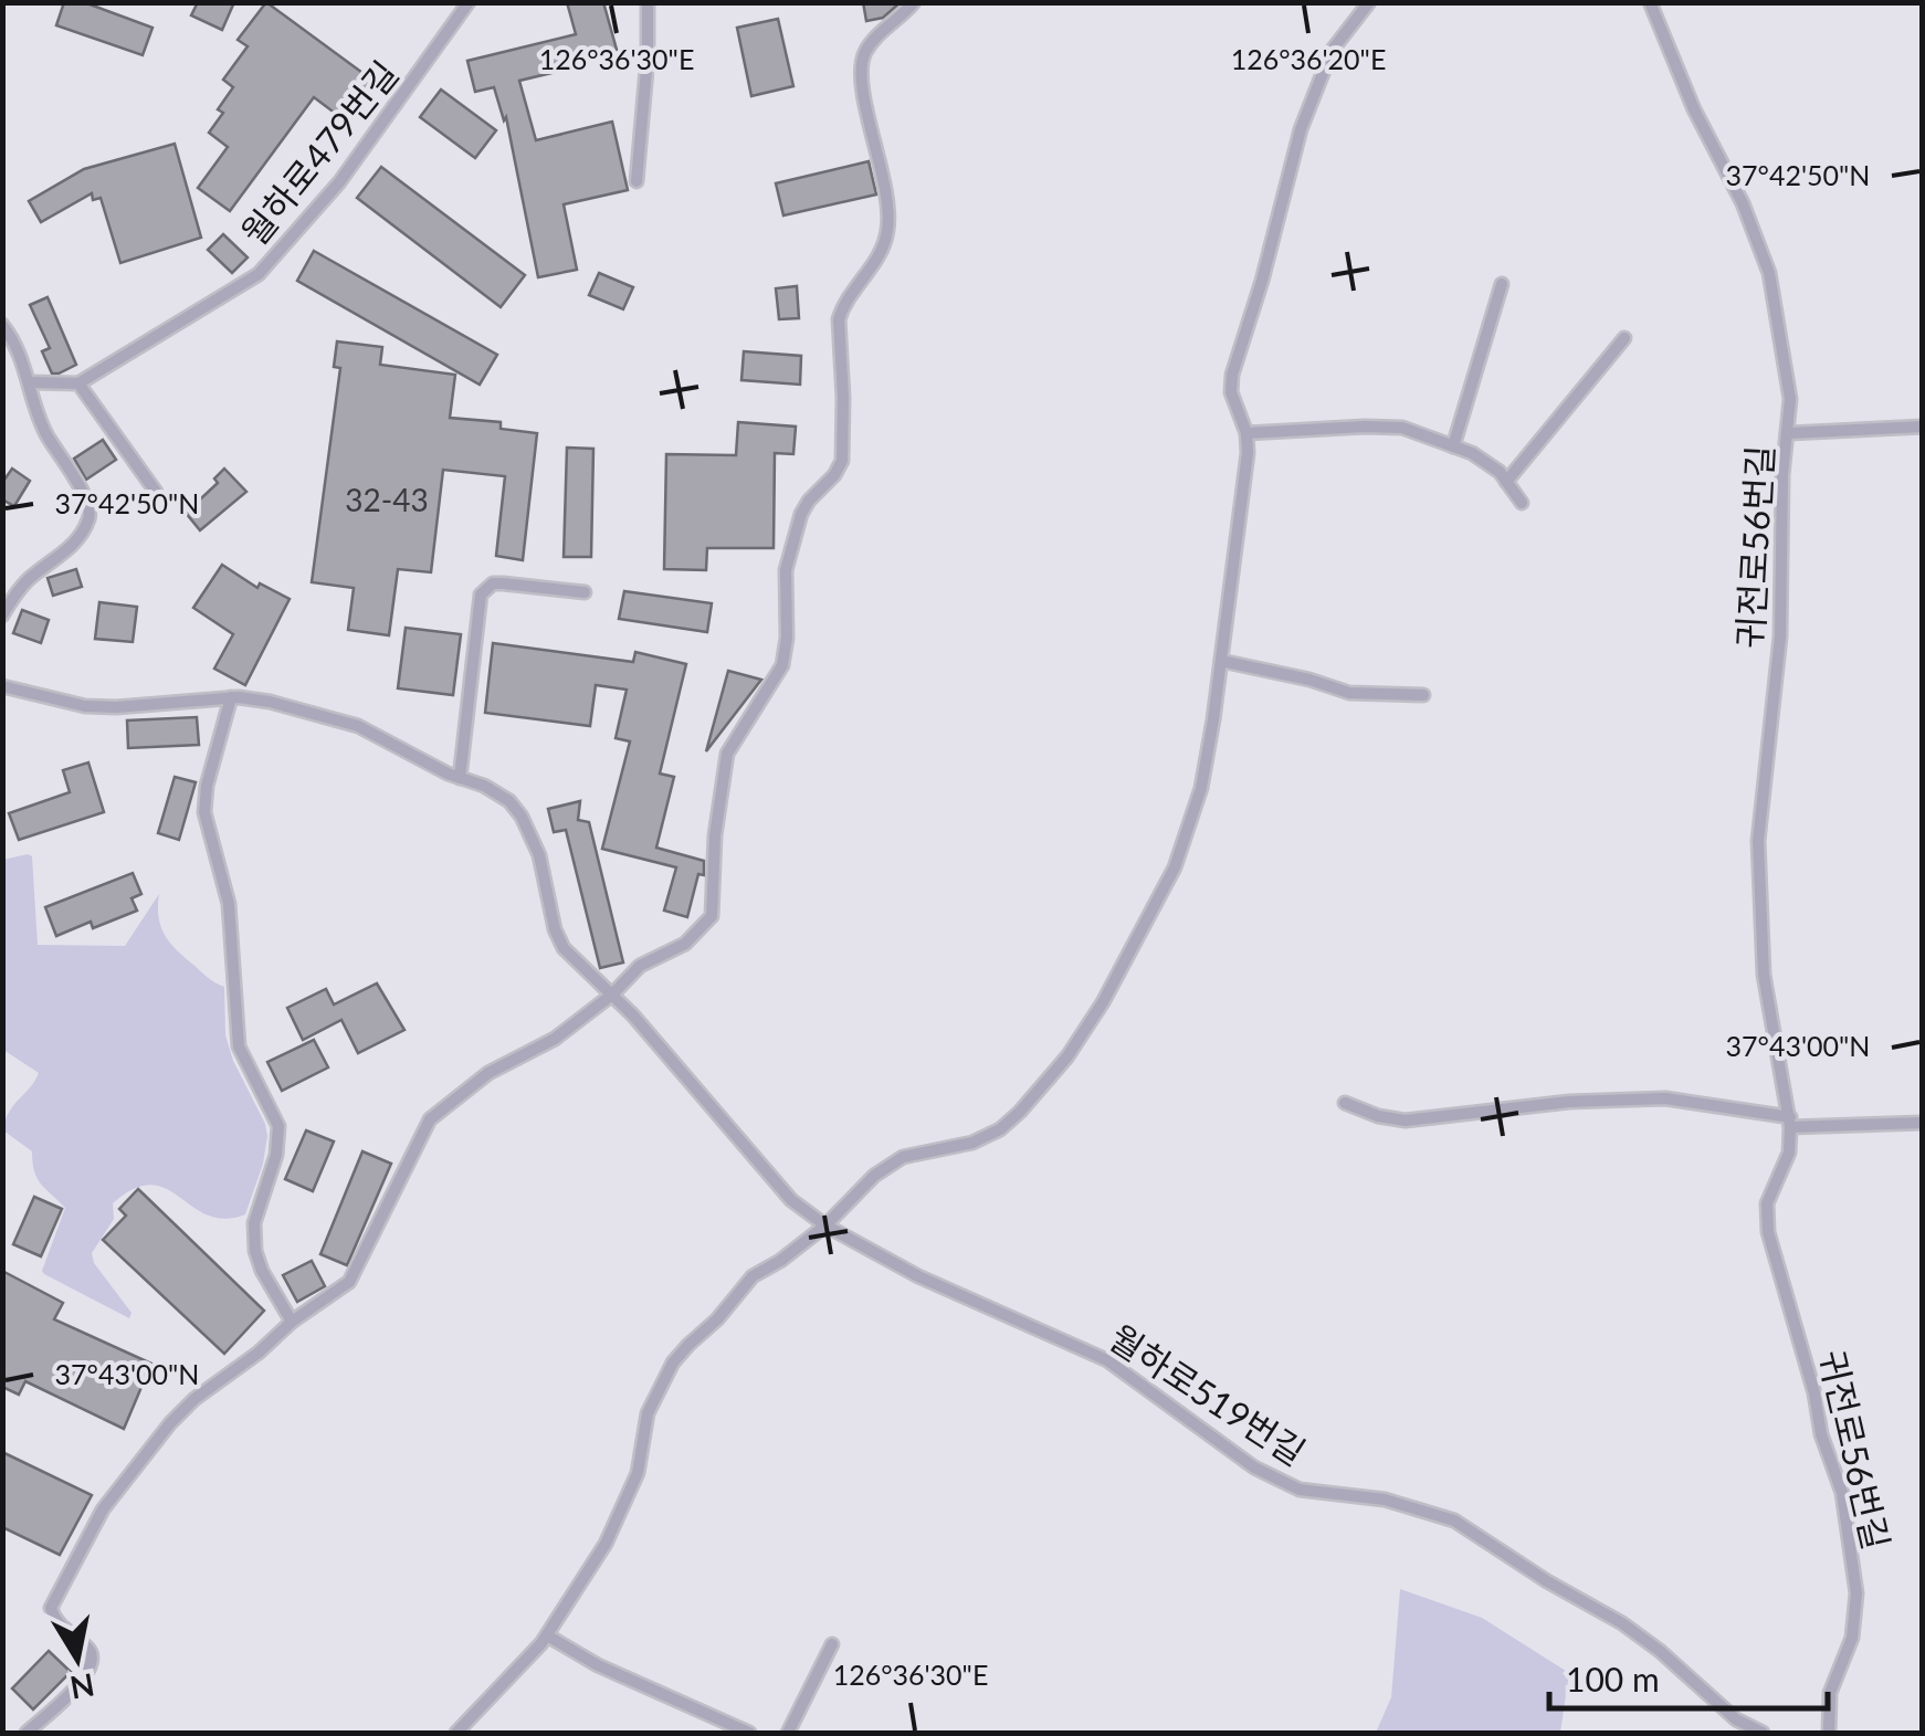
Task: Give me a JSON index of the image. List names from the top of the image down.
{
  "streets": {
    "lane": ["월하로479번길", "귀전로56번길", "월하로519번길"]
  },
  "house_numbers": ["32-43"],
  "scale_bar": "100 m",
  "north": "bottom",
  "coordinates": [
    "126°36'30\"E",
    "126°36'20\"E",
    "37°42'50\"N",
    "37°43'00\"N"
  ]
}
